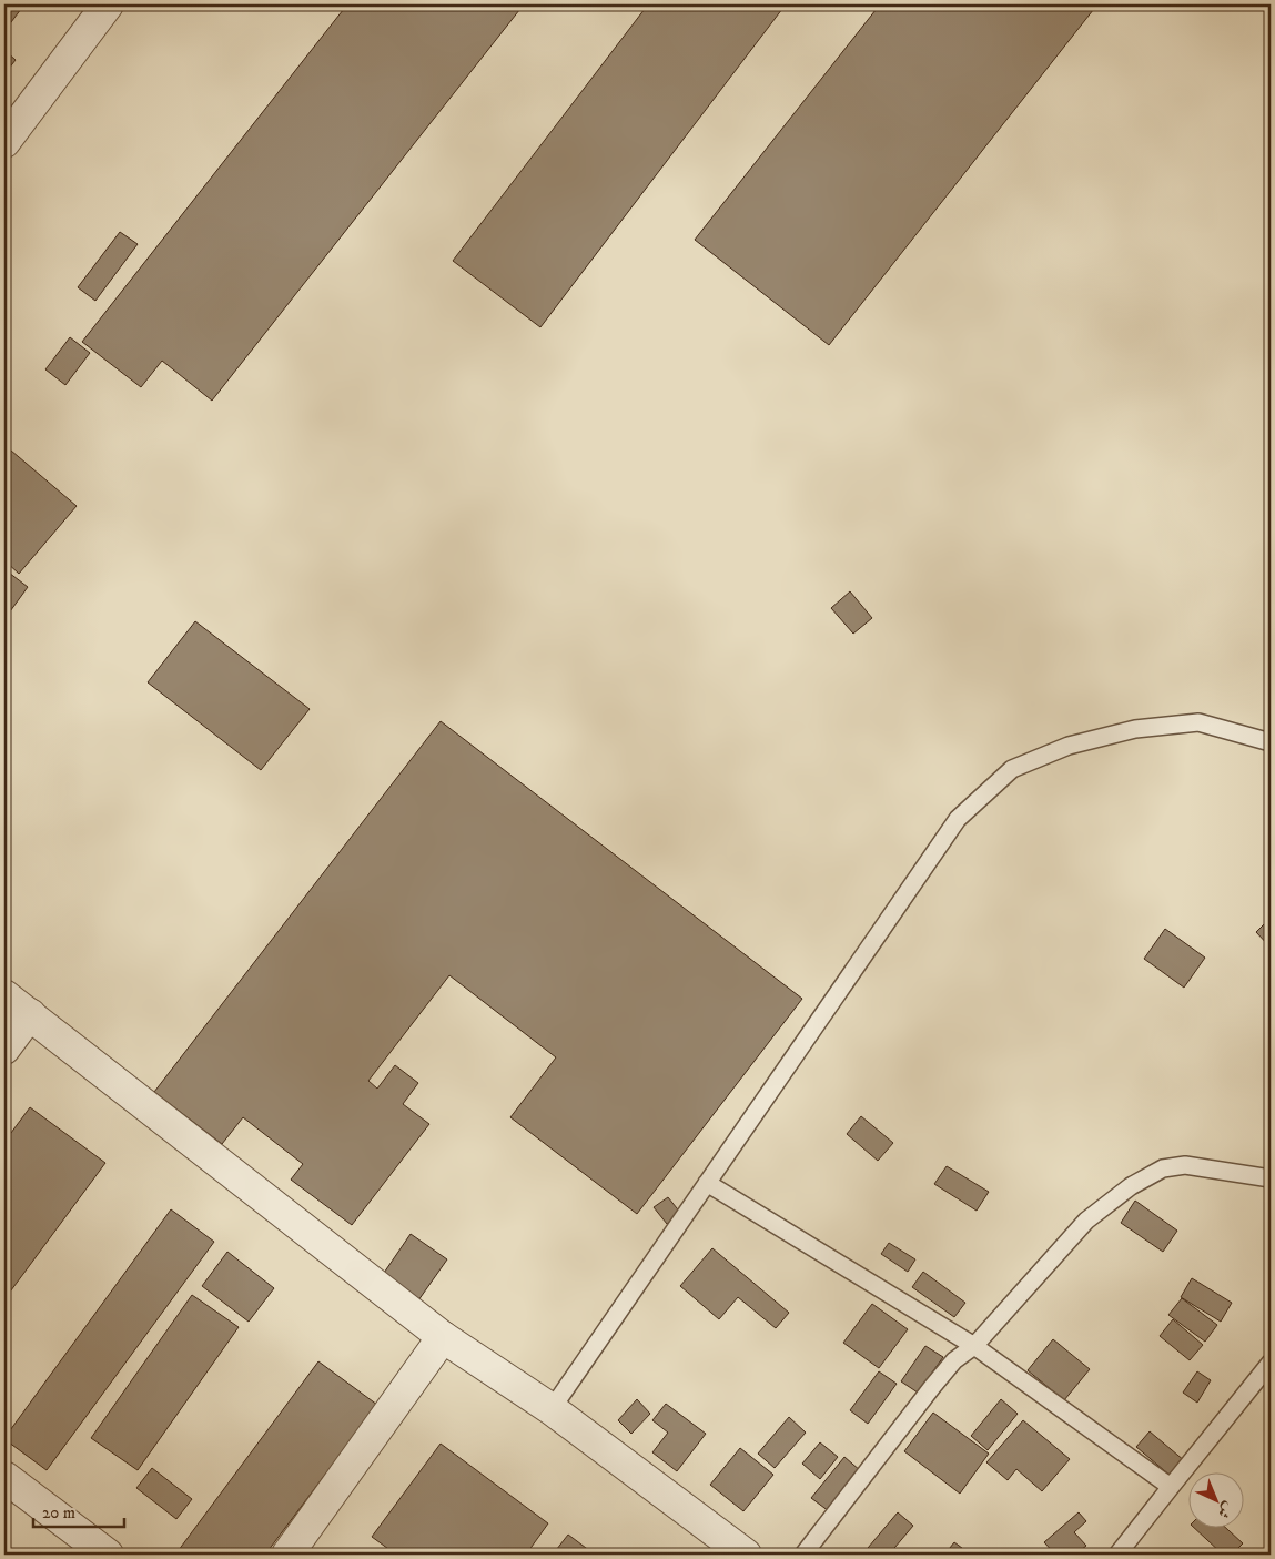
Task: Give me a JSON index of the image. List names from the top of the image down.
{
  "scale_bar": "20 m",
  "north": "bottom right"
}
